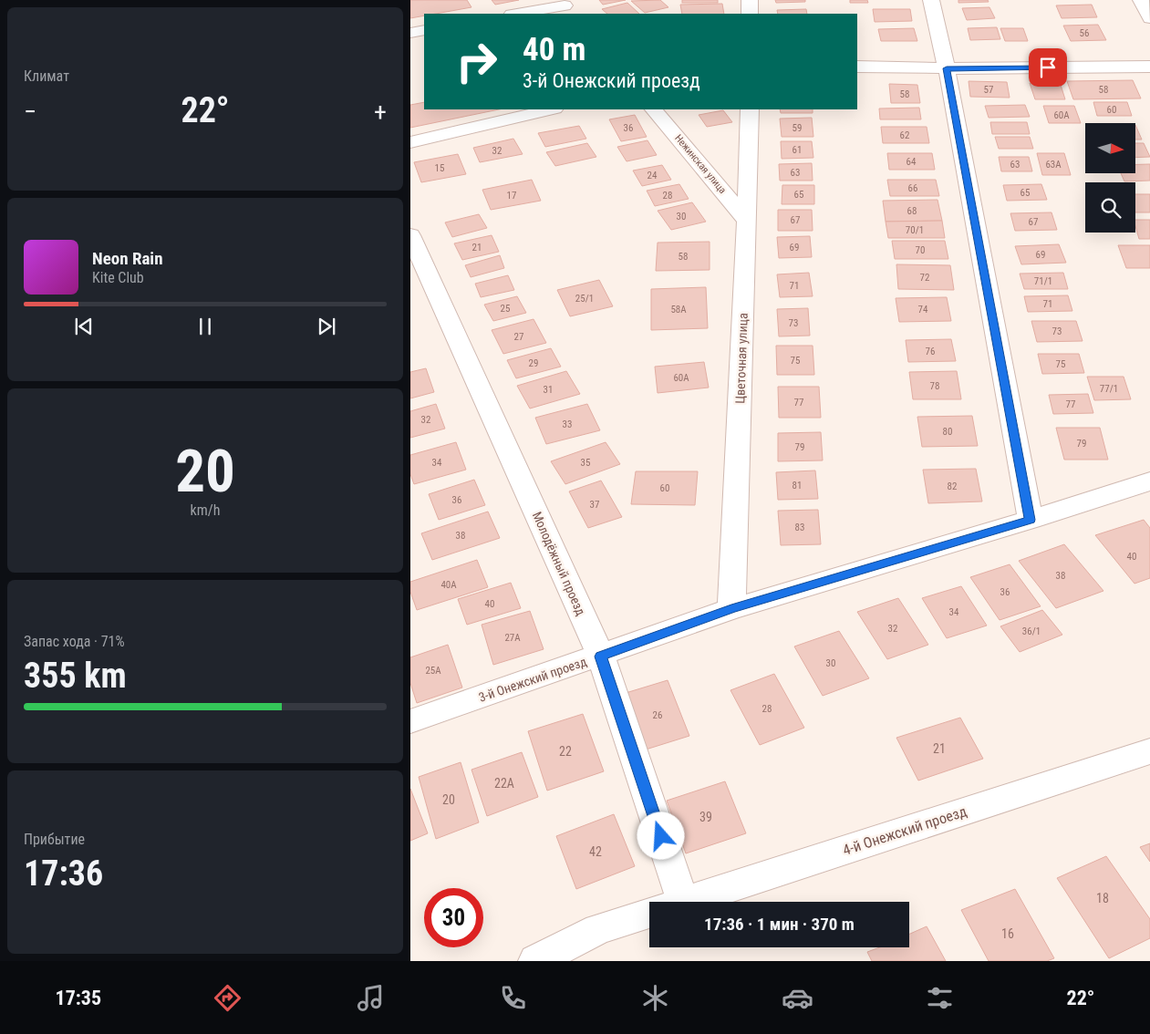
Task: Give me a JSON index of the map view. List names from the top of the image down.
{
  "streets": {
    "street": [
      "Нежинская улица",
      "Цветочная улица",
      "Молодёжный проезд",
      "3-й Онежский проезд",
      "4-й Онежский проезд"
    ]
  },
  "crossings": [
    ["Нежинская улица", "Цветочная улица"],
    ["Цветочная улица", "3-й Онежский проезд"],
    ["Молодёжный проезд", "3-й Онежский проезд"]
  ],
  "house_numbers": [
    "56",
    "57",
    "58",
    "58",
    "60",
    "60А",
    "36",
    "59",
    "62",
    "61",
    "32",
    "64",
    "63",
    "63А",
    "15",
    "63",
    "24",
    "66",
    "65",
    "65",
    "17",
    "28",
    "68",
    "30",
    "67",
    "67",
    "70/1",
    "21",
    "69",
    "70",
    "69",
    "58",
    "72",
    "71/1",
    "71",
    "25/1",
    "71",
    "25",
    "58А",
    "74",
    "73",
    "73",
    "27",
    "76",
    "75",
    "29",
    "75",
    "60А",
    "78",
    "77/1",
    "31",
    "77",
    "77",
    "32",
    "33",
    "80",
    "79",
    "79",
    "34",
    "35",
    "81",
    "82",
    "60",
    "36",
    "37",
    "83",
    "38",
    "40",
    "38",
    "40А",
    "36",
    "40",
    "34",
    "32",
    "36/1",
    "27А",
    "30",
    "25А",
    "28",
    "26",
    "21",
    "22",
    "22А",
    "20",
    "39",
    "42",
    "18",
    "16"
  ],
  "north": "right",
  "page": {
    "tile": [
      "Климат",
      ["20", "km/h"],
      ["Запас хода · 71%", "355 km"],
      ["Прибытие", "17:36"]
    ],
    "turn": ["40 m", "3-й Онежский проезд"],
    "heat": ["−", "22°", "+"],
    "song": ["Neon Rain", "Kite Club"],
    "limit": "30",
    "trip": "17:36 · 1 мин · 370 m",
    "tabs": ["17:35", "22°"]
  }
}
